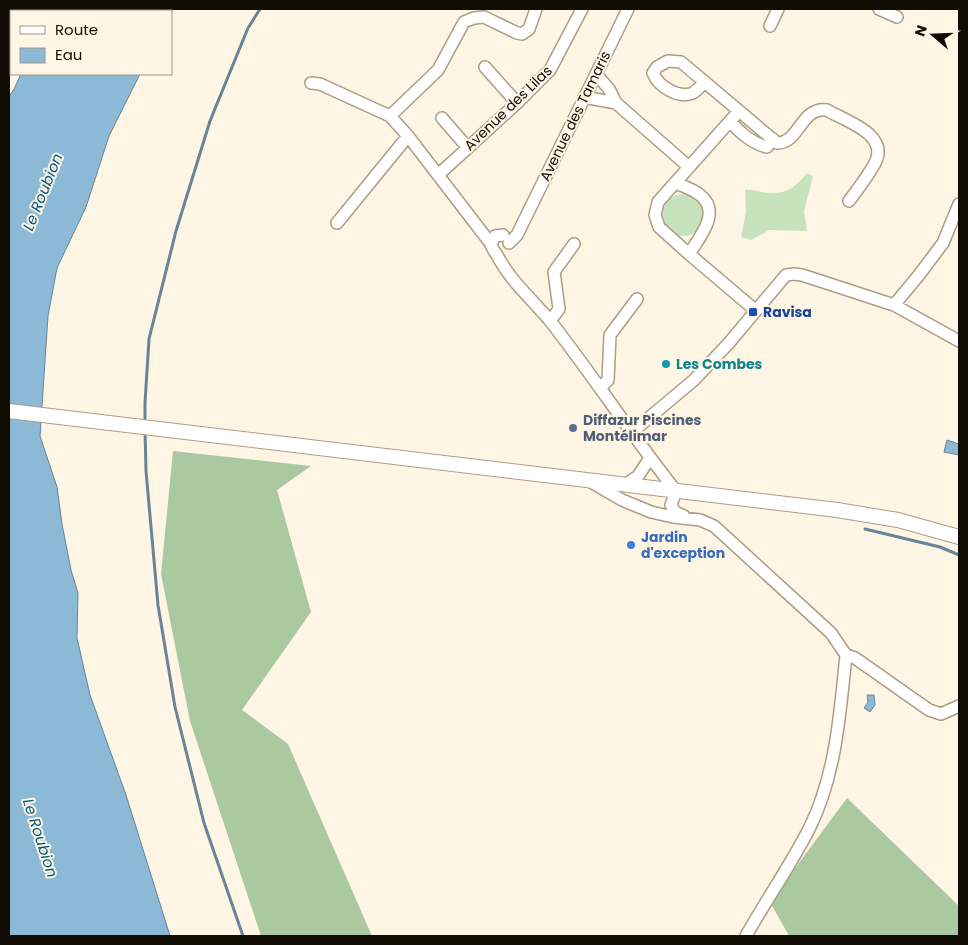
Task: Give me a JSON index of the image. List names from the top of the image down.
{
  "streets": {
    "street": ["Avenue des Lilas", "Avenue des Tamaris"]
  },
  "water": ["Le Roubion"],
  "places": {
    "transit": ["Ravisa"],
    "other": ["Les Combes", "Diffazur Piscines Montélimar", "Jardin d'exception"]
  },
  "legend": ["Route", "Eau"],
  "north": "left"
}
